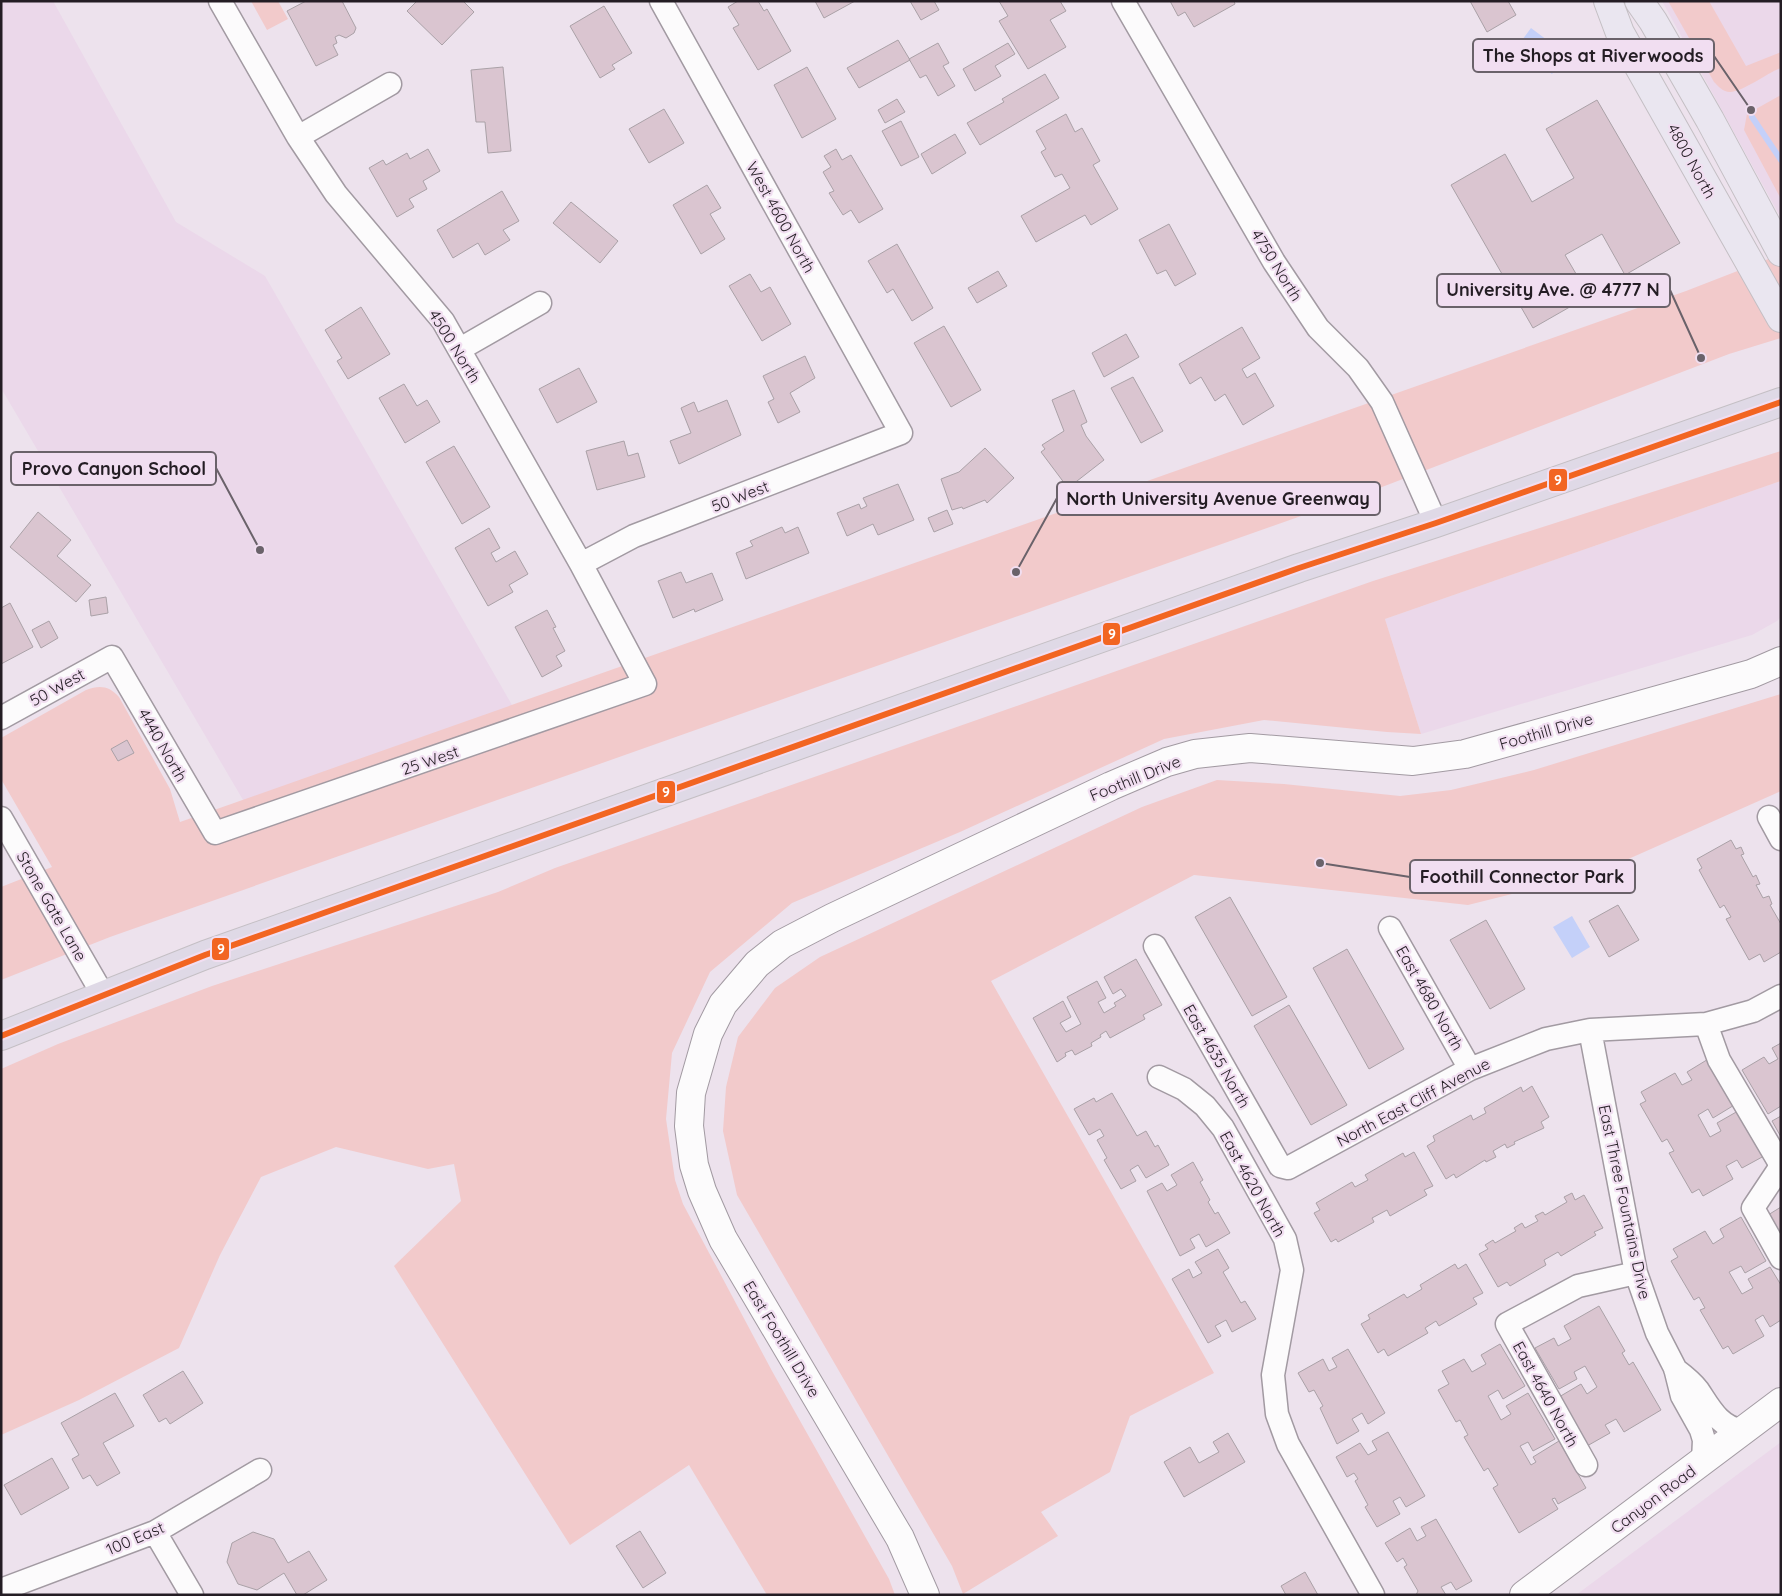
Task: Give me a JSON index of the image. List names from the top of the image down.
{
  "streets": {
    "main road": [
      "4800 North",
      "Foothill Drive",
      "East Foothill Drive",
      "Canyon Road"
    ],
    "street": [
      "West 4600 North",
      "4750 North",
      "4500 North",
      "50 West",
      "4440 North",
      "25 West",
      "Stone Gate Lane",
      "East 4680 North",
      "East 4635 North",
      "North East Cliff Avenue",
      "East 4620 North",
      "East Three Fountains Drive",
      "East 4640 North",
      "100 East"
    ]
  },
  "crossings": [
    ["West 4600 North", "50 West"],
    ["4500 North", "50 West"],
    ["4500 North", "25 West"],
    ["50 West", "4440 North"],
    ["Foothill Drive", "East Foothill Drive"],
    ["4440 North", "25 West"],
    ["East 4680 North", "North East Cliff Avenue"],
    ["East 4635 North", "North East Cliff Avenue"],
    ["North East Cliff Avenue", "East Three Fountains Drive"],
    ["East Three Fountains Drive", "East 4640 North"],
    ["East Three Fountains Drive", "Canyon Road"]
  ],
  "places": [
    "The Shops at Riverwoods",
    "University Ave. @ 4777 N",
    "Provo Canyon School",
    "North University Avenue Greenway",
    "Foothill Connector Park"
  ],
  "lines": ["transit line 9"]
}
